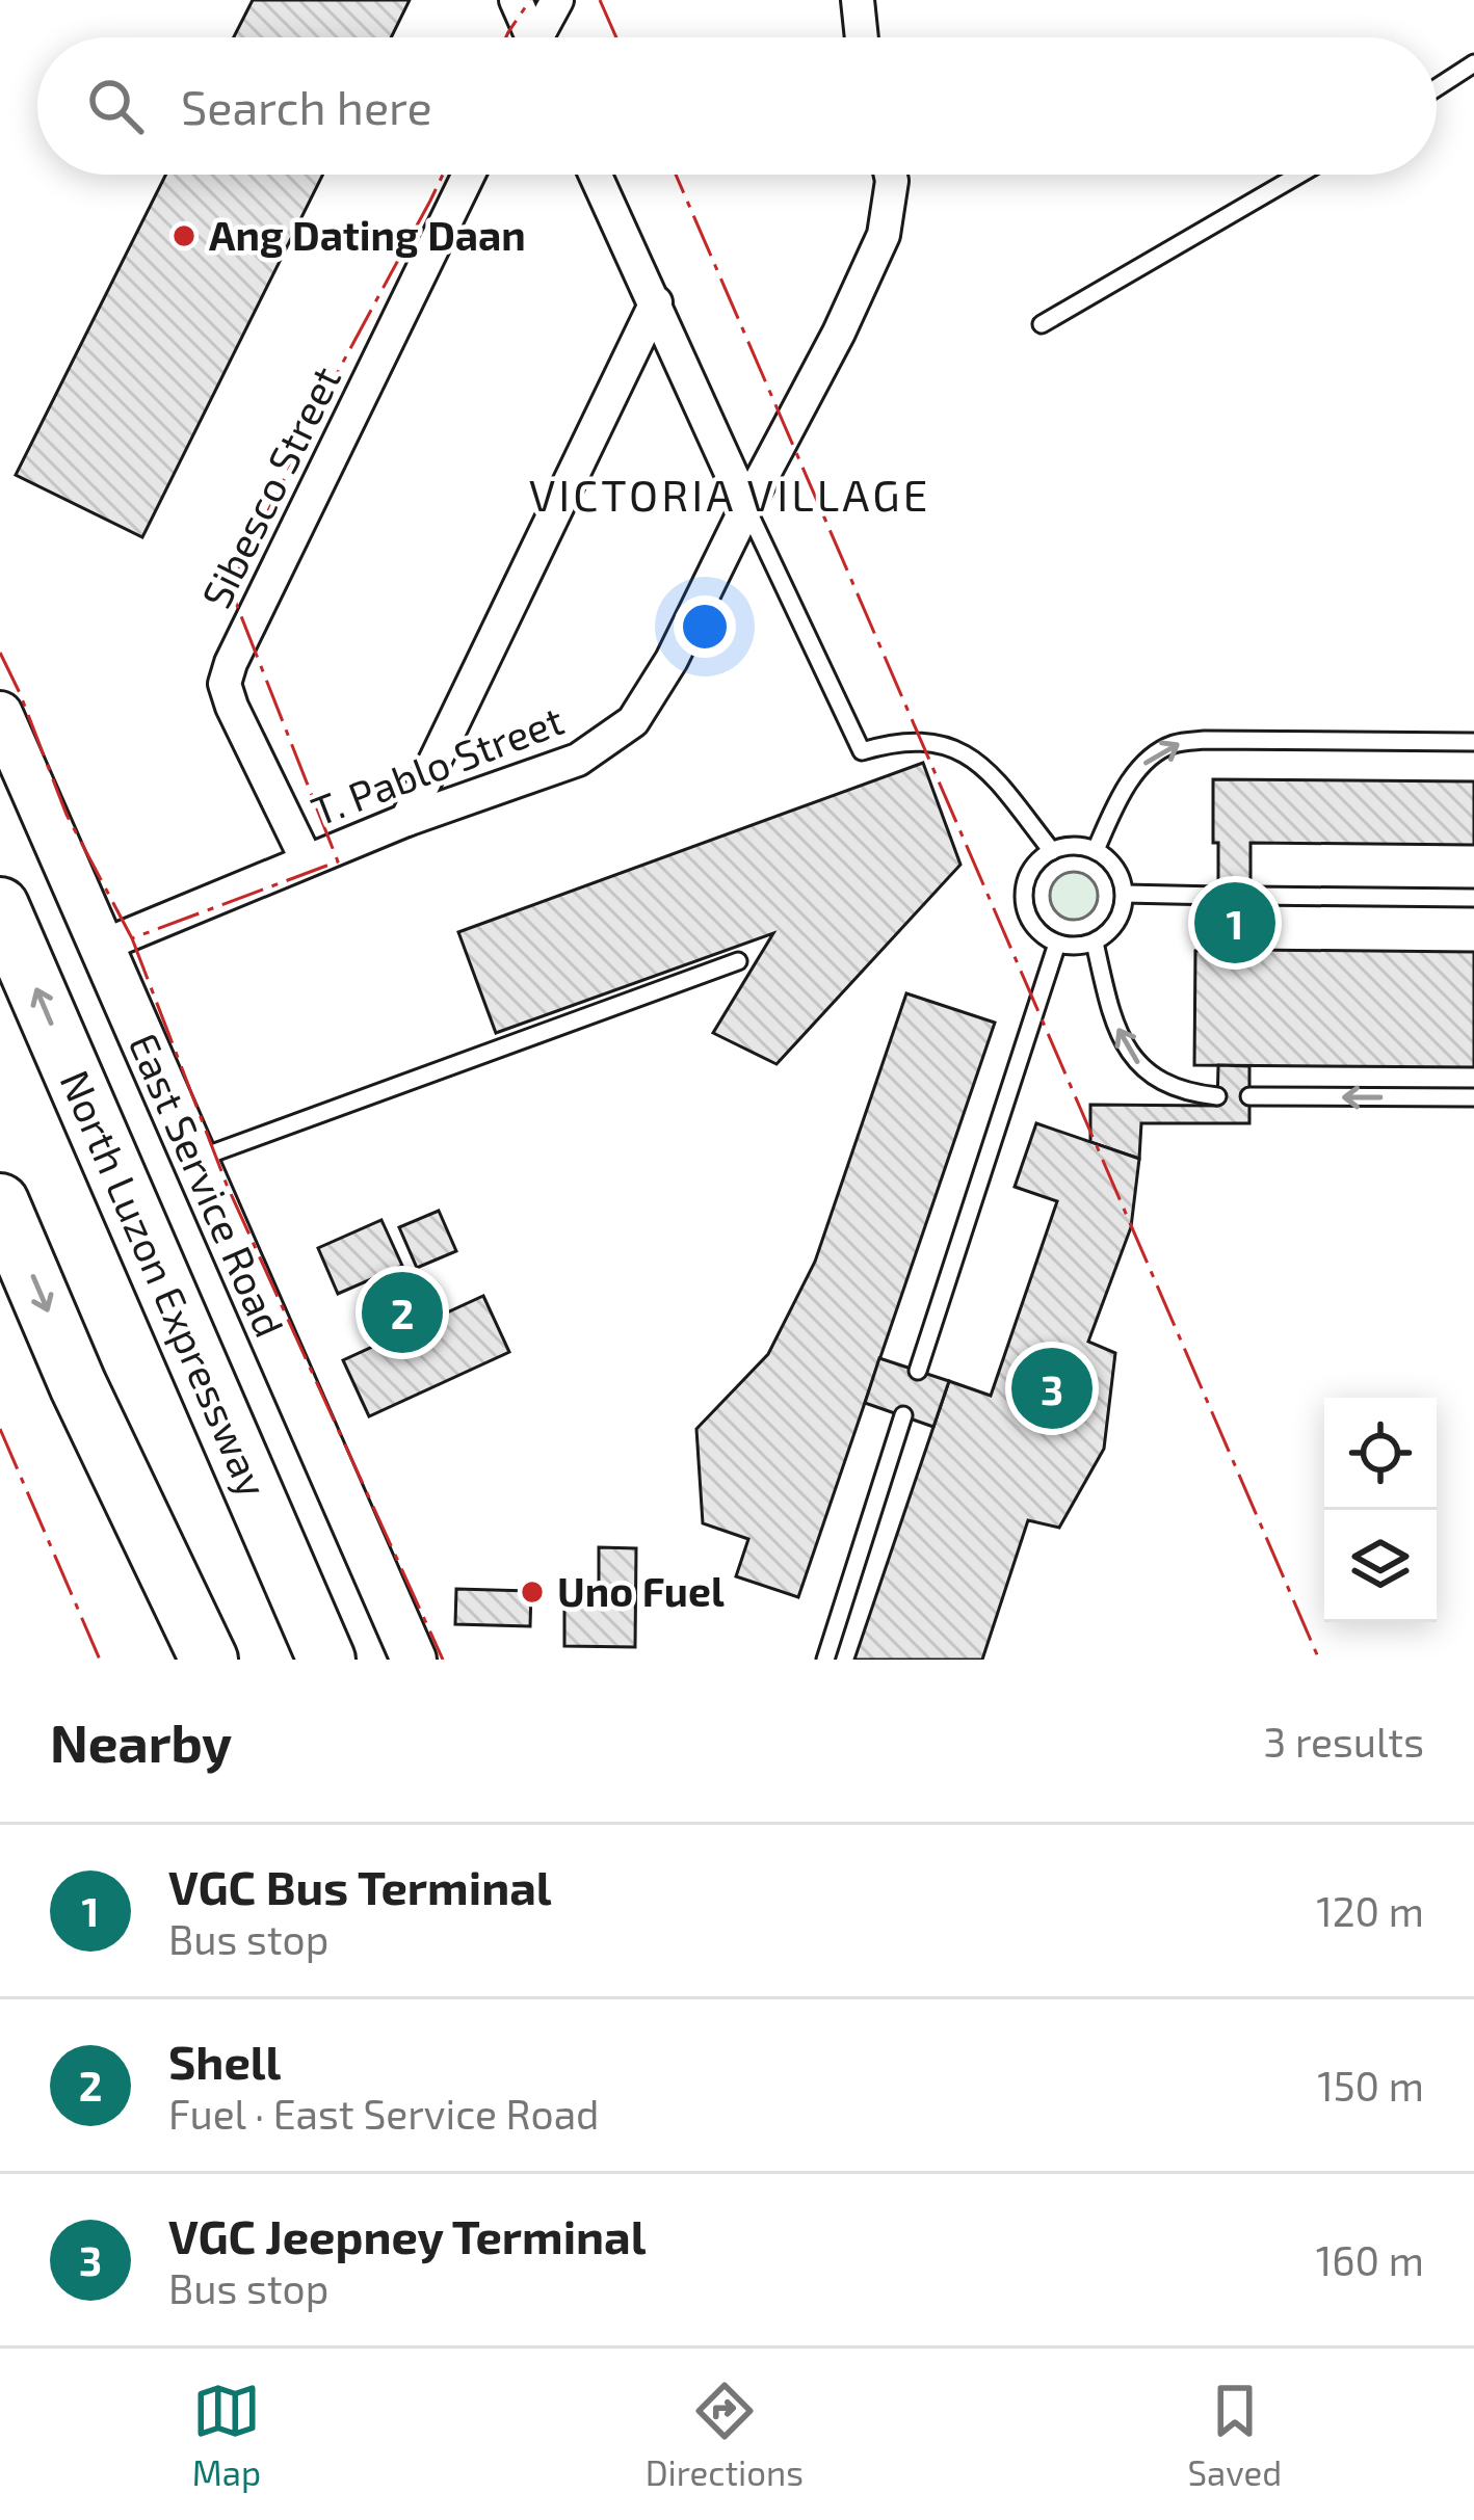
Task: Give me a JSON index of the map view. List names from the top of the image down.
{
  "streets": {
    "highway": ["North Luzon Expressway"],
    "main road": ["East Service Road"],
    "street": ["Sibesco Street", "T. Pablo Street"]
  },
  "crossings": [
    ["Sibesco Street", "T. Pablo Street"],
    ["T. Pablo Street", "East Service Road"]
  ],
  "districts": ["VICTORIA VILLAGE"],
  "places": ["Ang Dating Daan", "Uno Fuel"],
  "page": {
    "search": "Search here",
    "pins": ["1", "2", "3"],
    "heading": ["Nearby", "3 results"],
    "list": [
      {
        "mark": "1",
        "name": "VGC Bus Terminal",
        "note": "Bus stop",
        "value": "120 m"
      },
      {
        "mark": "2",
        "name": "Shell",
        "note": "Fuel · East Service Road",
        "value": "150 m"
      },
      {
        "mark": "3",
        "name": "VGC Jeepney Terminal",
        "note": "Bus stop",
        "value": "160 m"
      }
    ],
    "nav": ["Map", "Directions", "Saved"]
  }
}
